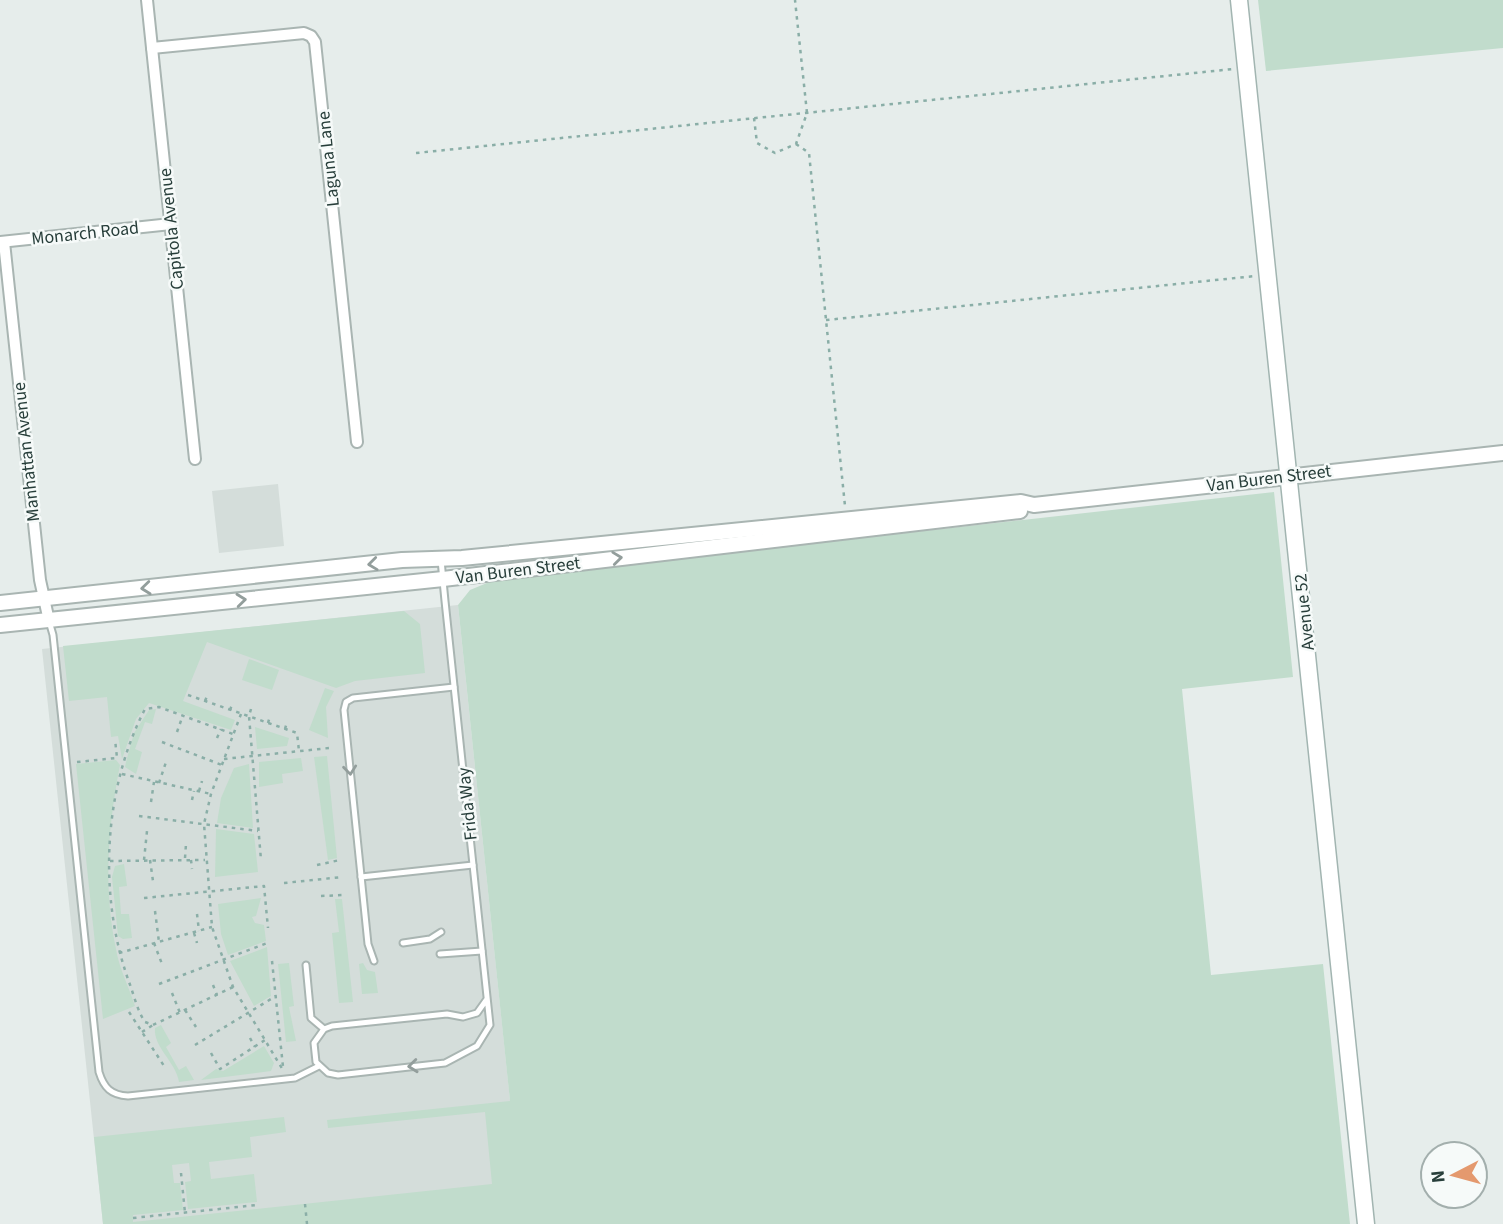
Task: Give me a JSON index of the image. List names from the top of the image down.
{
  "streets": {
    "main road": ["Avenue 52"],
    "street": [
      "Laguna Lane",
      "Capitola Avenue",
      "Monarch Road",
      "Manhattan Avenue",
      "Van Buren Street"
    ],
    "lane": ["Frida Way"]
  },
  "crossings": [
    ["Laguna Lane", "Capitola Avenue"],
    ["Capitola Avenue", "Monarch Road"],
    ["Monarch Road", "Manhattan Avenue"],
    ["Manhattan Avenue", "Van Buren Street"],
    ["Van Buren Street", "Avenue 52"],
    ["Van Buren Street", "Frida Way"]
  ],
  "north": "left"
}
